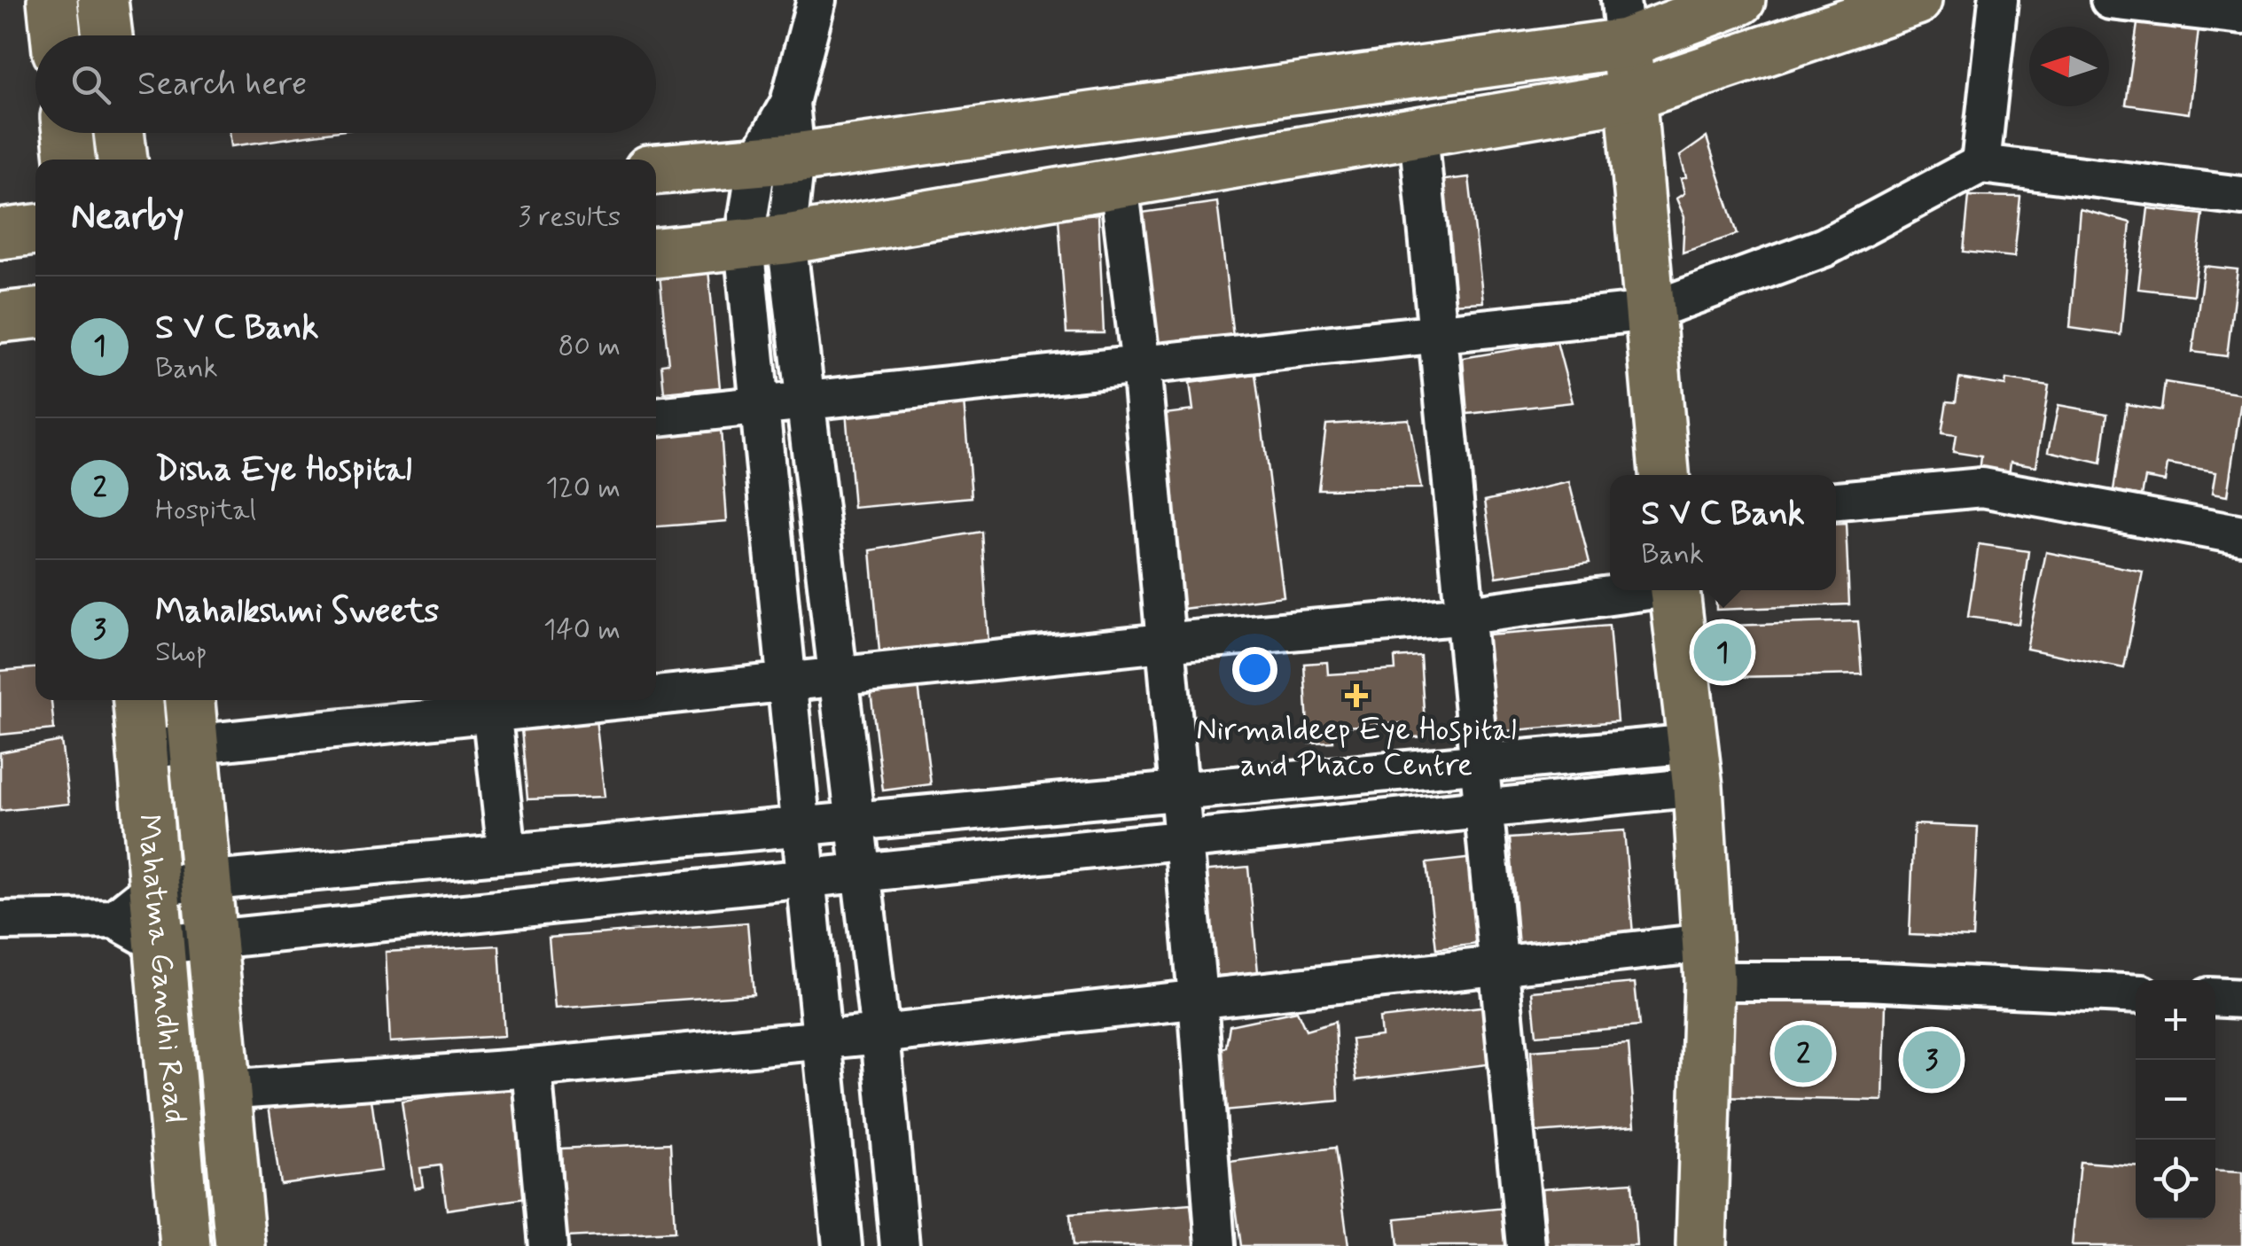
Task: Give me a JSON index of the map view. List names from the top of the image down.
{
  "streets": {
    "main road": ["Mahatma Gandhi Road"]
  },
  "places": {
    "health": ["Nirmaldeep Eye Hospital and Phaco Centre"]
  },
  "north": "left",
  "page": {
    "search": "Search here",
    "heading": ["Nearby", "3 results"],
    "list": [
      {
        "mark": "1",
        "name": "S V C Bank",
        "note": "Bank",
        "value": "80 m"
      },
      {
        "mark": "2",
        "name": "Disha Eye Hospital",
        "note": "Hospital",
        "value": "120 m"
      },
      {
        "mark": "3",
        "name": "Mahalkshmi Sweets",
        "note": "Shop",
        "value": "140 m"
      }
    ],
    "popup": ["S V C Bank", "Bank"],
    "pins": ["1", "2", "3"],
    "map_buttons": ["+", "−"]
  }
}
